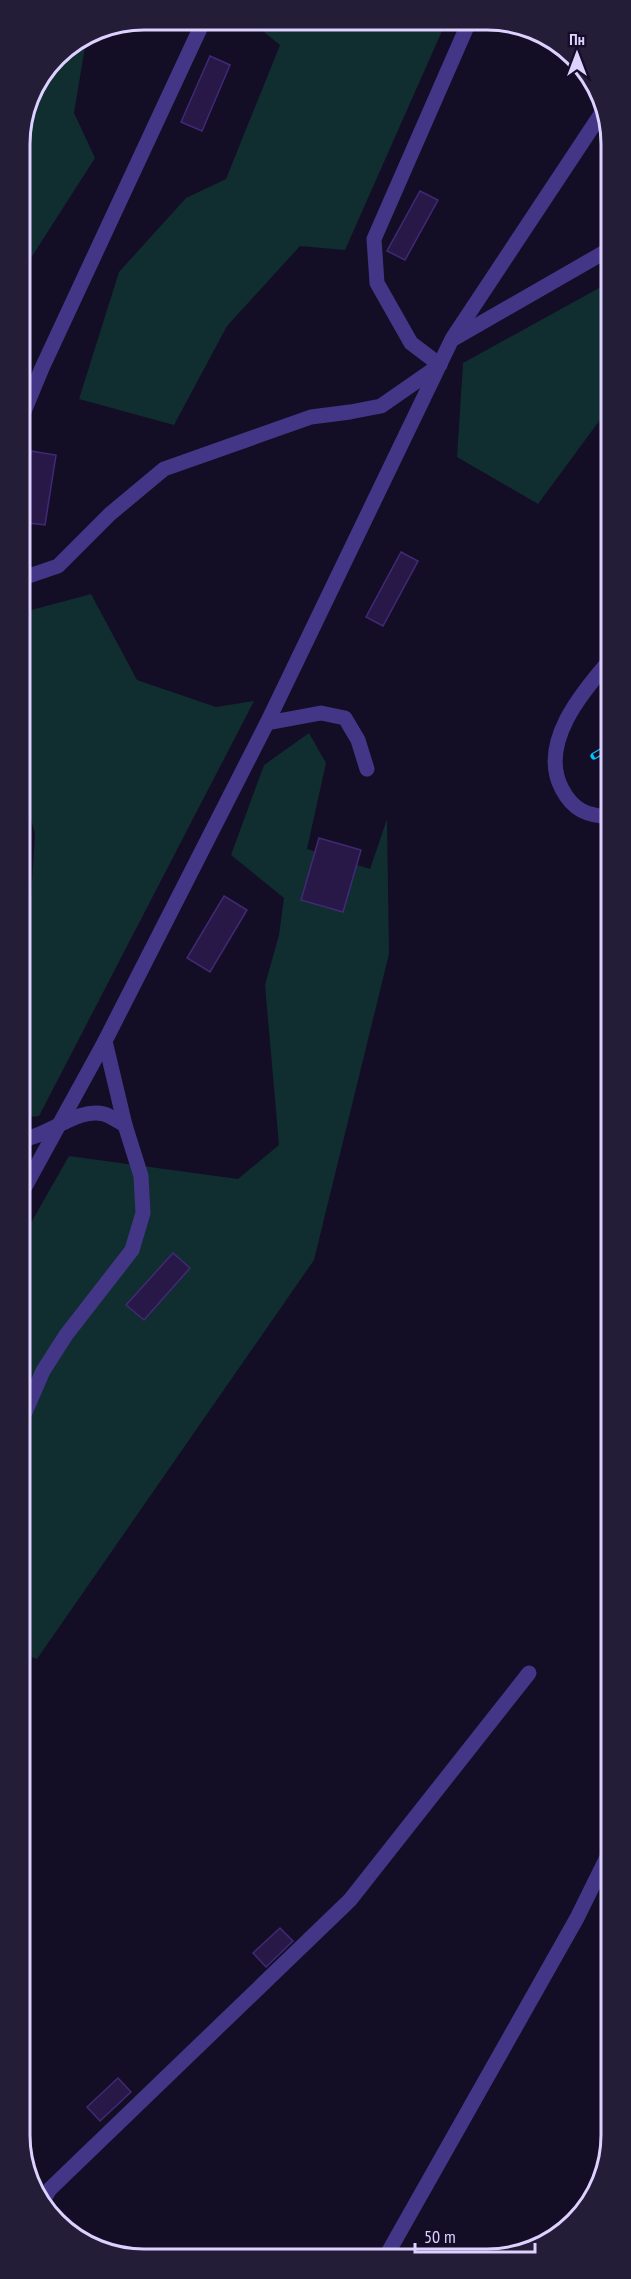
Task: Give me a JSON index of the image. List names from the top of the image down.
{
  "scale_bar": "50 m",
  "north": "top"
}
